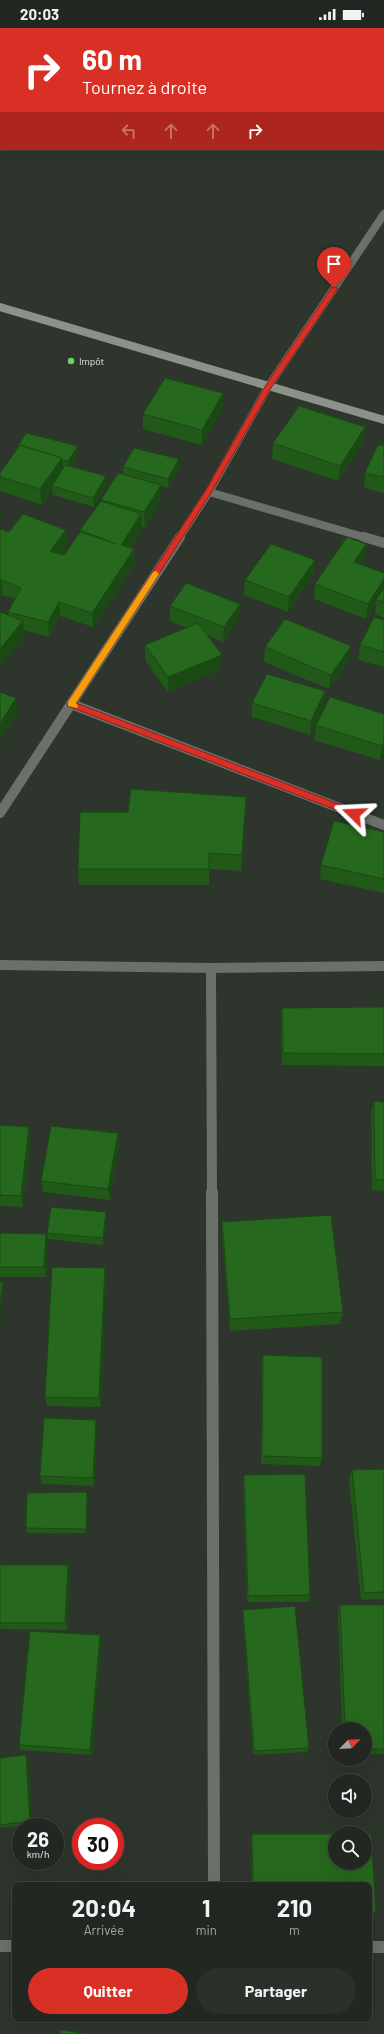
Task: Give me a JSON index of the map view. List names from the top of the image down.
{
  "places": ["Impôt"],
  "north": "top right",
  "page": {
    "status": "20:03",
    "turn": ["60 m", "Tournez à droite"],
    "speed": "26 km/h",
    "limit": "30",
    "eta": [
      "20:04",
      "Arrivée",
      "1",
      "min",
      "210",
      "m"
    ],
    "buttons": ["Quitter", "Partager"]
  }
}
